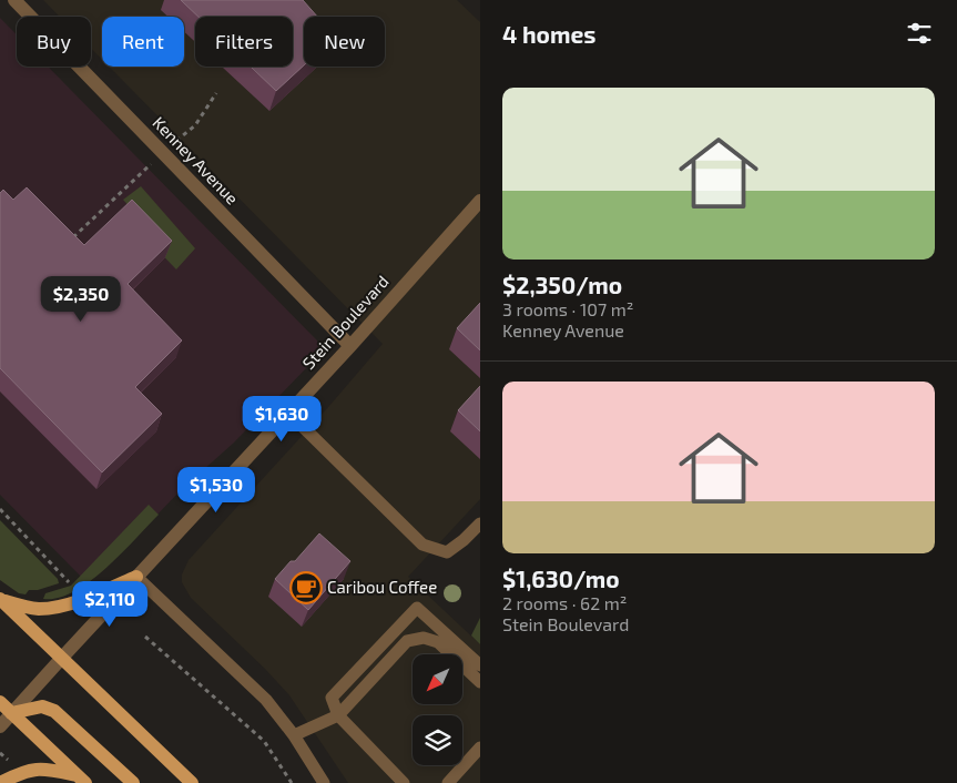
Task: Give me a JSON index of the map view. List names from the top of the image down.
{
  "streets": {
    "street": ["Kenney Avenue", "Stein Boulevard"]
  },
  "crossings": [
    ["Kenney Avenue", "Stein Boulevard"]
  ],
  "places": {
    "cafe": ["Caribou Coffee"]
  },
  "north": "bottom left",
  "page": {
    "heading": "4 homes",
    "chip": [
      "Buy",
      "Rent",
      "Filters",
      "New"
    ],
    "list": [
      {
        "name": "$2,350/mo",
        "note": "3 rooms · 107 m² · Kenney Avenue"
      },
      {
        "name": "$1,630/mo",
        "note": "2 rooms · 62 m² · Stein Boulevard"
      }
    ],
    "price": [
      "$2,350",
      "$1,630",
      "$1,530",
      "$2,110"
    ]
  }
}
